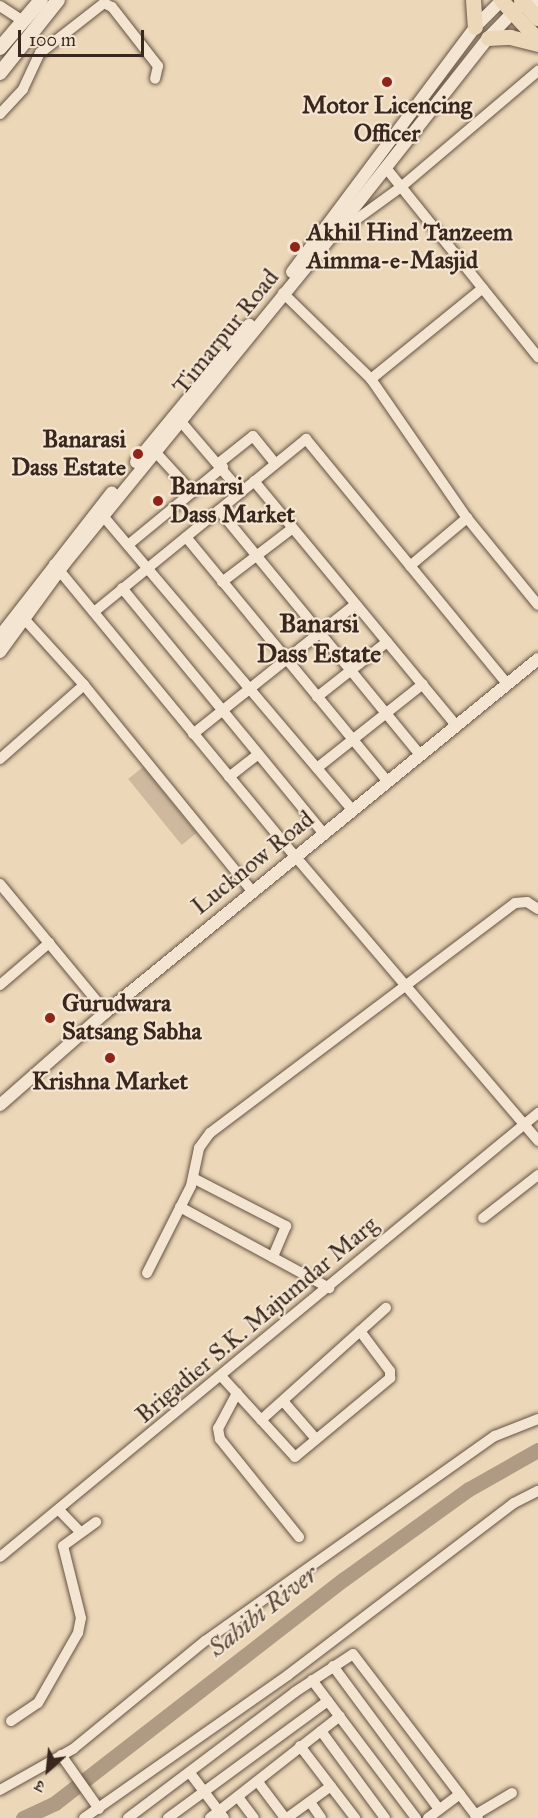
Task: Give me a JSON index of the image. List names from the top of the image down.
{
  "streets": {
    "street": ["Timarpur Road", "Lucknow Road", "Brigadier S.K. Majumdar Marg"]
  },
  "districts": ["Banarsi Dass Estate"],
  "water": ["Sahibi River"],
  "places": [
    "Motor Licencing Officer",
    "Akhil Hind Tanzeem Aimma-e-Masjid",
    "Banarasi Dass Estate",
    "Banarsi Dass Market",
    "Gurudwara Satsang Sabha",
    "Krishna Market"
  ],
  "scale_bar": "100 m",
  "north": "bottom left"
}
